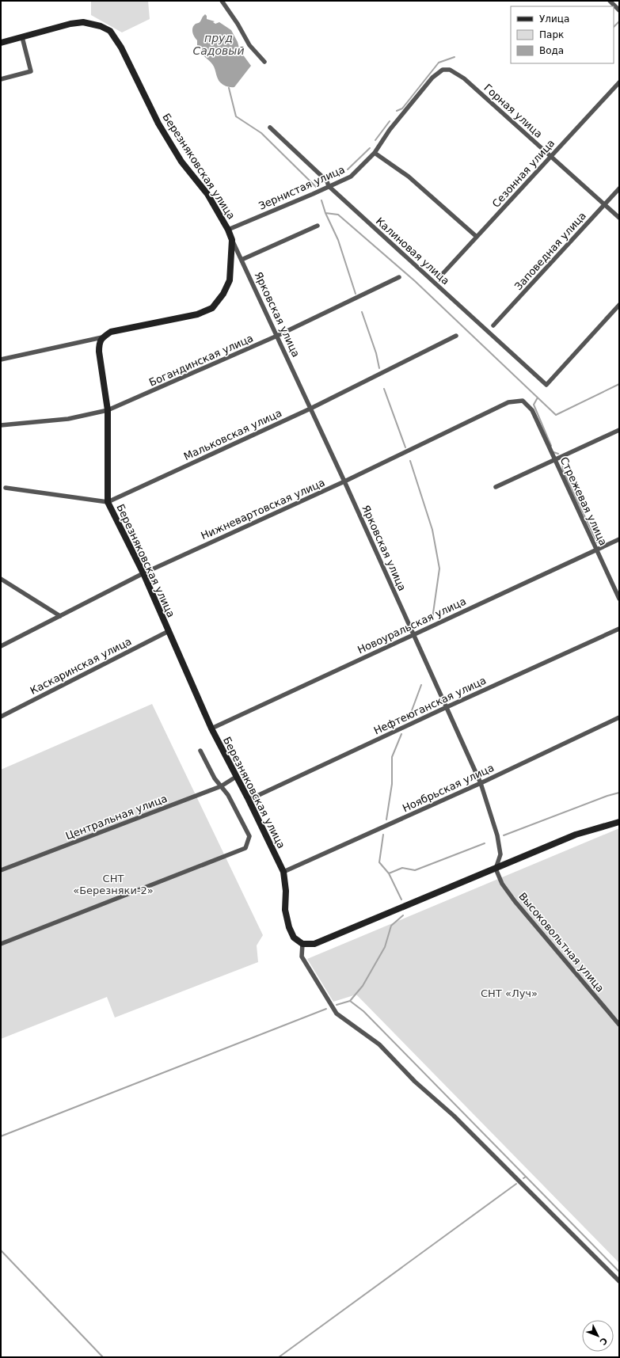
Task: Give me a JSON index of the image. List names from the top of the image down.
{
  "streets": {
    "street": [
      "Горная улица",
      "Березняковская улица",
      "Сезонная улица",
      "Зернистая улица",
      "Калиновая улица",
      "Заповедная улица",
      "Ярковская улица",
      "Богандинская улица",
      "Мальковская улица",
      "Стрежевая улица",
      "Нижневартовская улица",
      "Новоуральская улица",
      "Каскаринская улица",
      "Нефтеюганская улица",
      "Ноябрьская улица",
      "Центральная улица",
      "Высоковольтная улица"
    ]
  },
  "crossings": [
    ["Горная улица", "Сезонная улица"],
    ["Горная улица", "Зернистая улица"],
    ["Горная улица", "Заповедная улица"],
    ["Березняковская улица", "Зернистая улица"],
    ["Березняковская улица", "Ярковская улица"],
    ["Березняковская улица", "Богандинская улица"],
    ["Березняковская улица", "Мальковская улица"],
    ["Березняковская улица", "Нижневартовская улица"],
    ["Березняковская улица", "Новоуральская улица"],
    ["Березняковская улица", "Каскаринская улица"],
    ["Березняковская улица", "Нефтеюганская улица"],
    ["Березняковская улица", "Ноябрьская улица"],
    ["Березняковская улица", "Центральная улица"],
    ["Зернистая улица", "Калиновая улица"],
    ["Ярковская улица", "Богандинская улица"],
    ["Ярковская улица", "Мальковская улица"],
    ["Ярковская улица", "Нижневартовская улица"],
    ["Ярковская улица", "Новоуральская улица"],
    ["Ярковская улица", "Нефтеюганская улица"],
    ["Ярковская улица", "Ноябрьская улица"],
    ["Ярковская улица", "Высоковольтная улица"],
    ["Стрежевая улица", "Нижневартовская улица"],
    ["Стрежевая улица", "Новоуральская улица"]
  ],
  "water": ["пруд Садовый"],
  "parks": ["СНТ «Березняки-2»", "СНТ «Луч»"],
  "legend": ["Улица", "Парк", "Вода"],
  "north": "bottom right"
}
